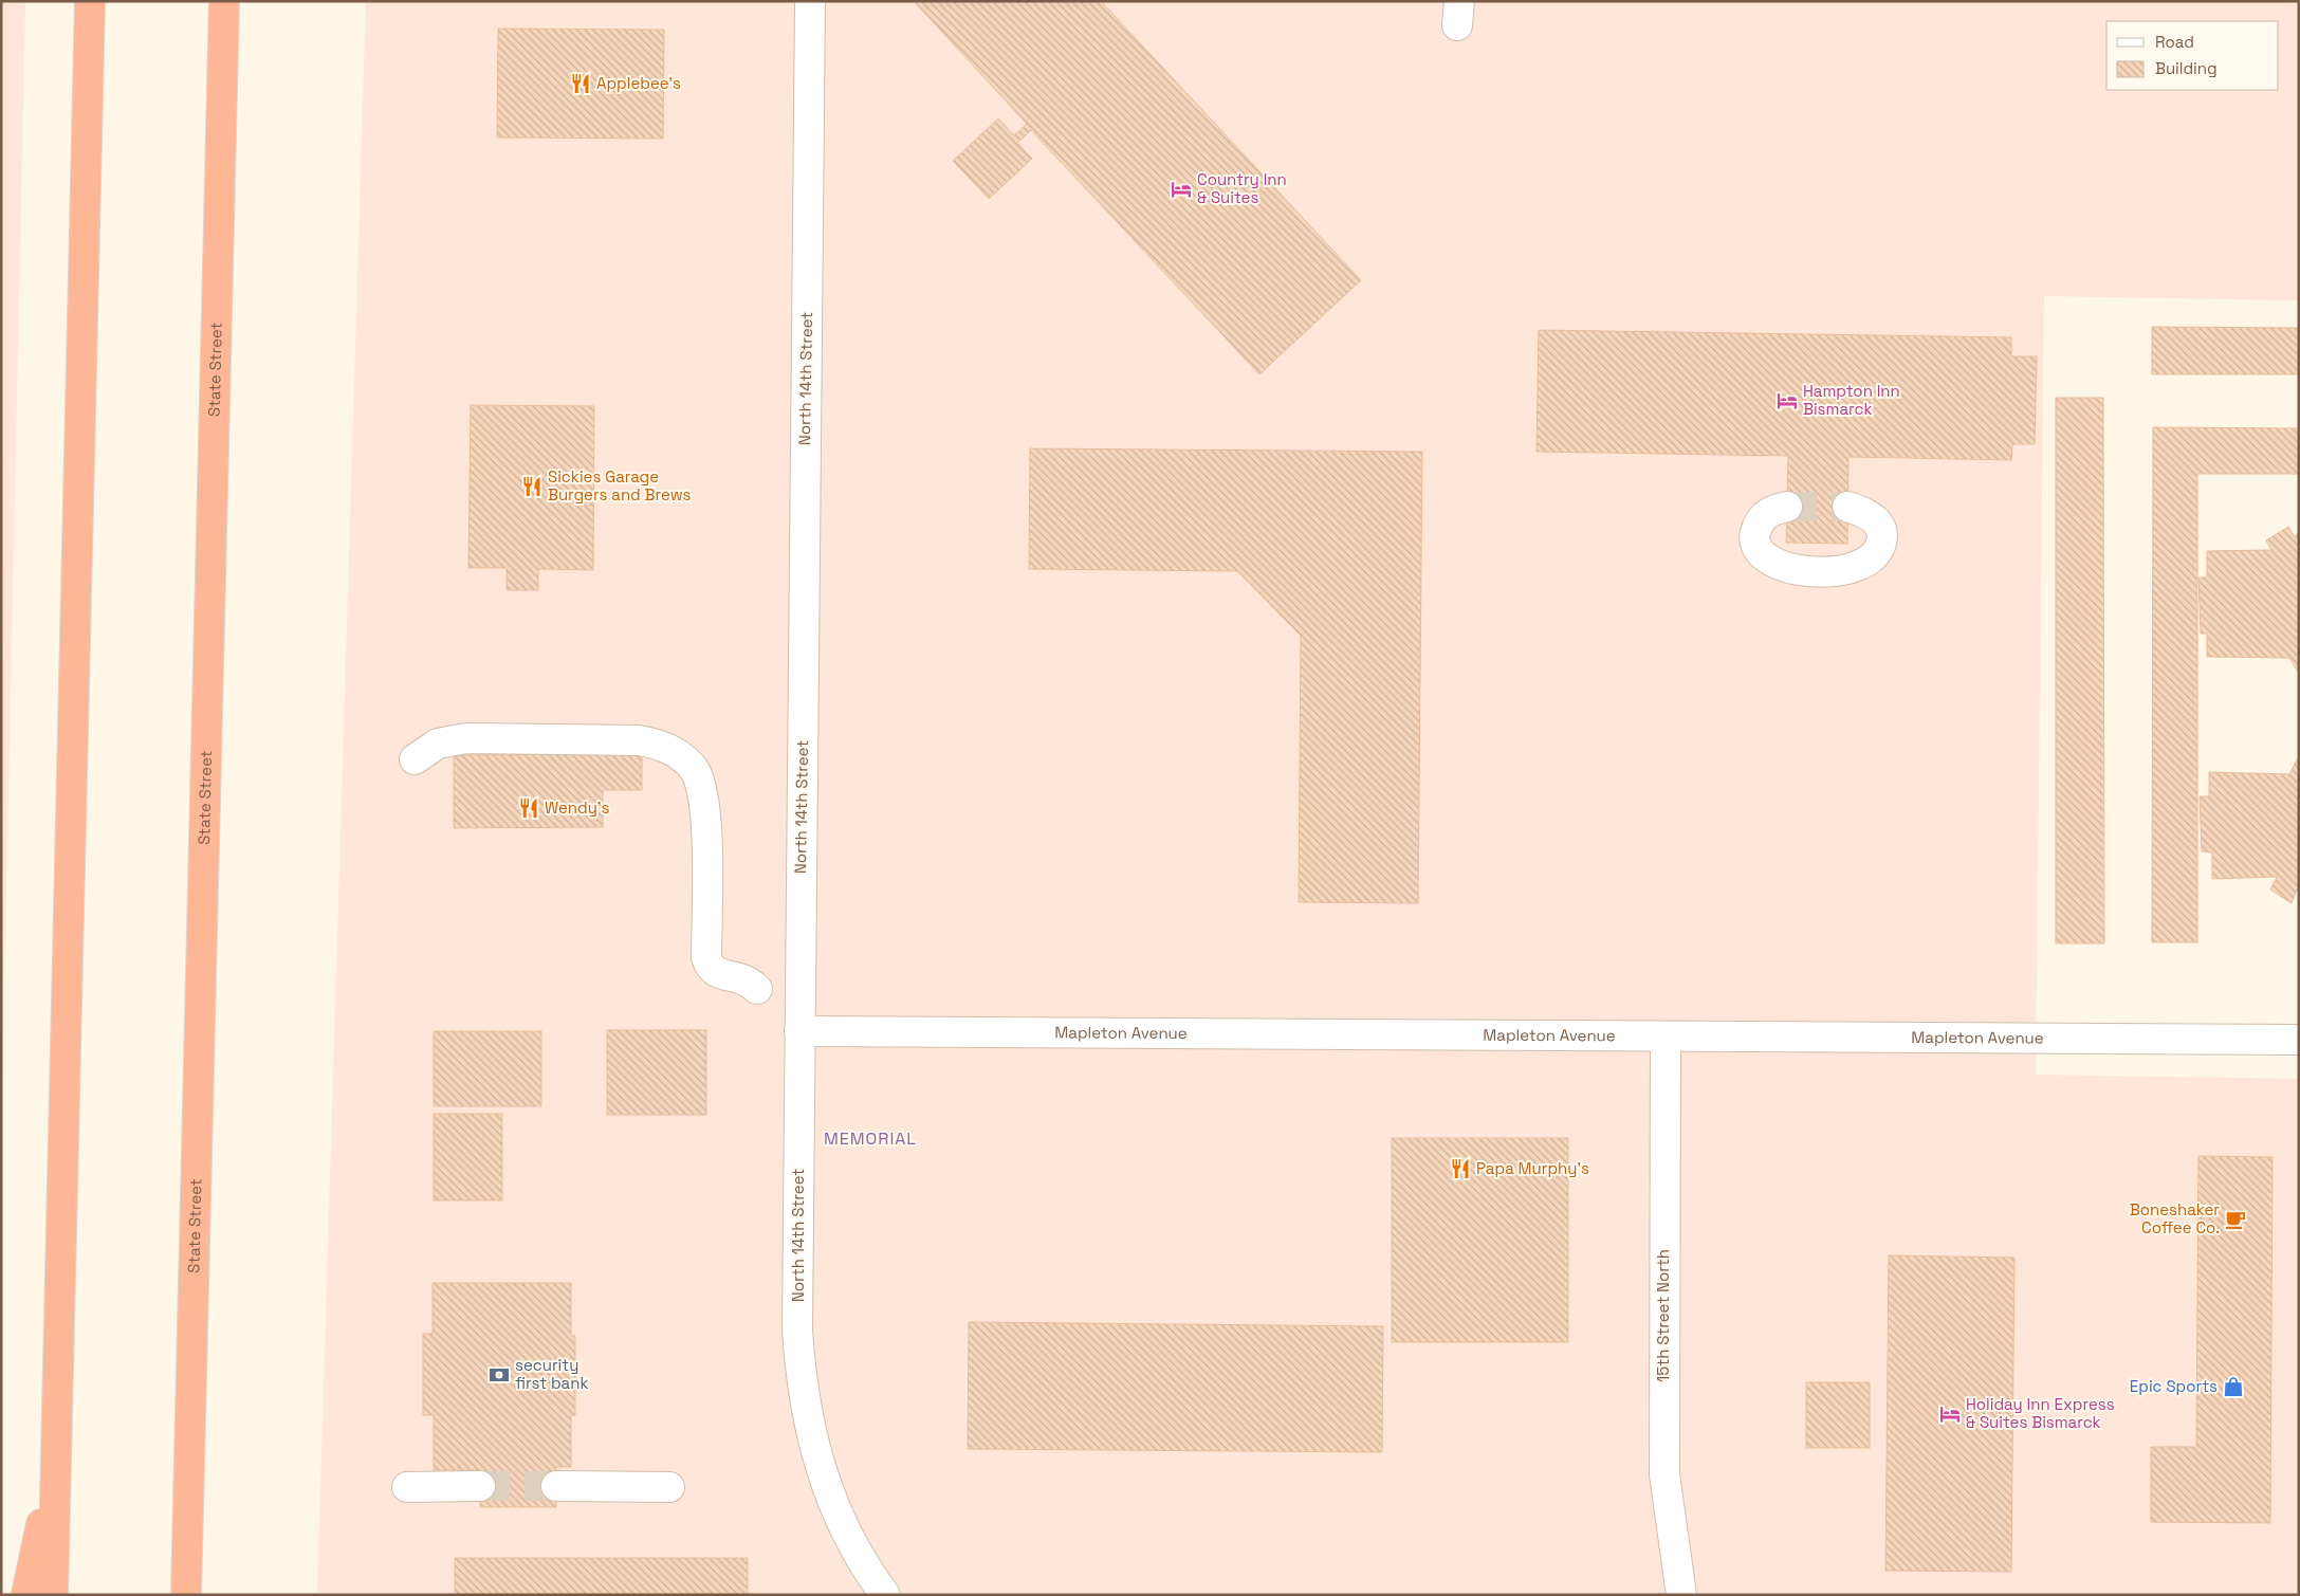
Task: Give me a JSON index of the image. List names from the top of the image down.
{
  "streets": {
    "highway": ["State Street"],
    "street": ["North 14th Street", "Mapleton Avenue", "15th Street North"]
  },
  "crossings": [
    ["North 14th Street", "Mapleton Avenue"],
    ["Mapleton Avenue", "15th Street North"]
  ],
  "districts": ["MEMORIAL"],
  "places": {
    "restaurant": [
      "Applebee's",
      "Sickies Garage Burgers and Brews",
      "Wendy's",
      "Papa Murphy's"
    ],
    "hotel": ["Country Inn & Suites", "Hampton Inn Bismarck", "Holiday Inn Express & Suites Bismarck"],
    "cafe": ["Boneshaker Coffee Co."],
    "bank": ["security first bank"],
    "shop": ["Epic Sports"]
  },
  "legend": ["Road", "Building"]
}
